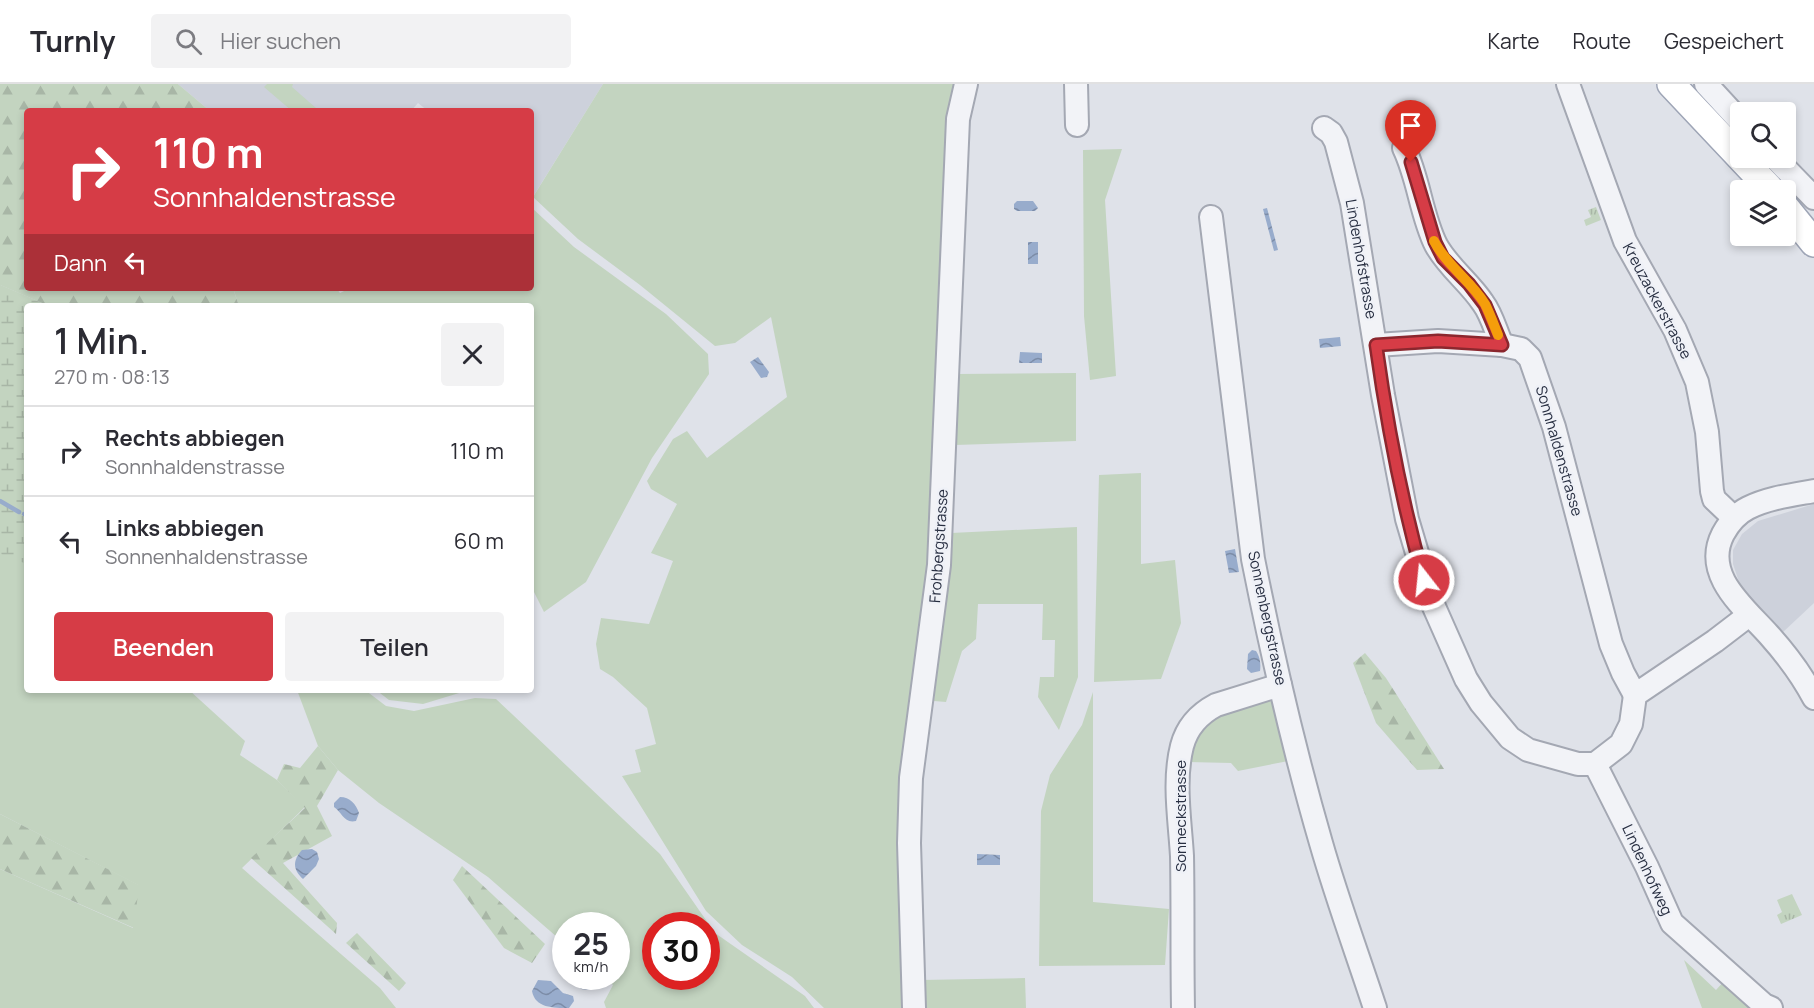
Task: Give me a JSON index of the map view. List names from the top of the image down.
{
  "streets": {
    "street": [
      "Lindenhofstrasse",
      "Kreuzackerstrasse",
      "Sonnhaldenstrasse",
      "Frohbergstrasse",
      "Sonnenbergstrasse",
      "Sonneckstrasse",
      "Lindenhofweg"
    ]
  },
  "crossings": [
    ["Lindenhofstrasse", "Sonnhaldenstrasse"],
    ["Lindenhofstrasse", "Lindenhofweg"],
    ["Sonnenbergstrasse", "Sonneckstrasse"]
  ],
  "page": {
    "header": "Turnly",
    "search": "Hier suchen",
    "nav": ["Karte", "Route", "Gespeichert"],
    "turn": ["110 m", "Sonnhaldenstrasse"],
    "then": "Dann",
    "heading": ["1 Min.", "270 m · 08:13"],
    "list": [
      {
        "name": "Rechts abbiegen",
        "note": "Sonnhaldenstrasse",
        "value": "110 m"
      },
      {
        "name": "Links abbiegen",
        "note": "Sonnenhaldenstrasse",
        "value": "60 m"
      }
    ],
    "buttons": ["Beenden", "Teilen"],
    "speed": "25 km/h",
    "limit": "30"
  }
}
